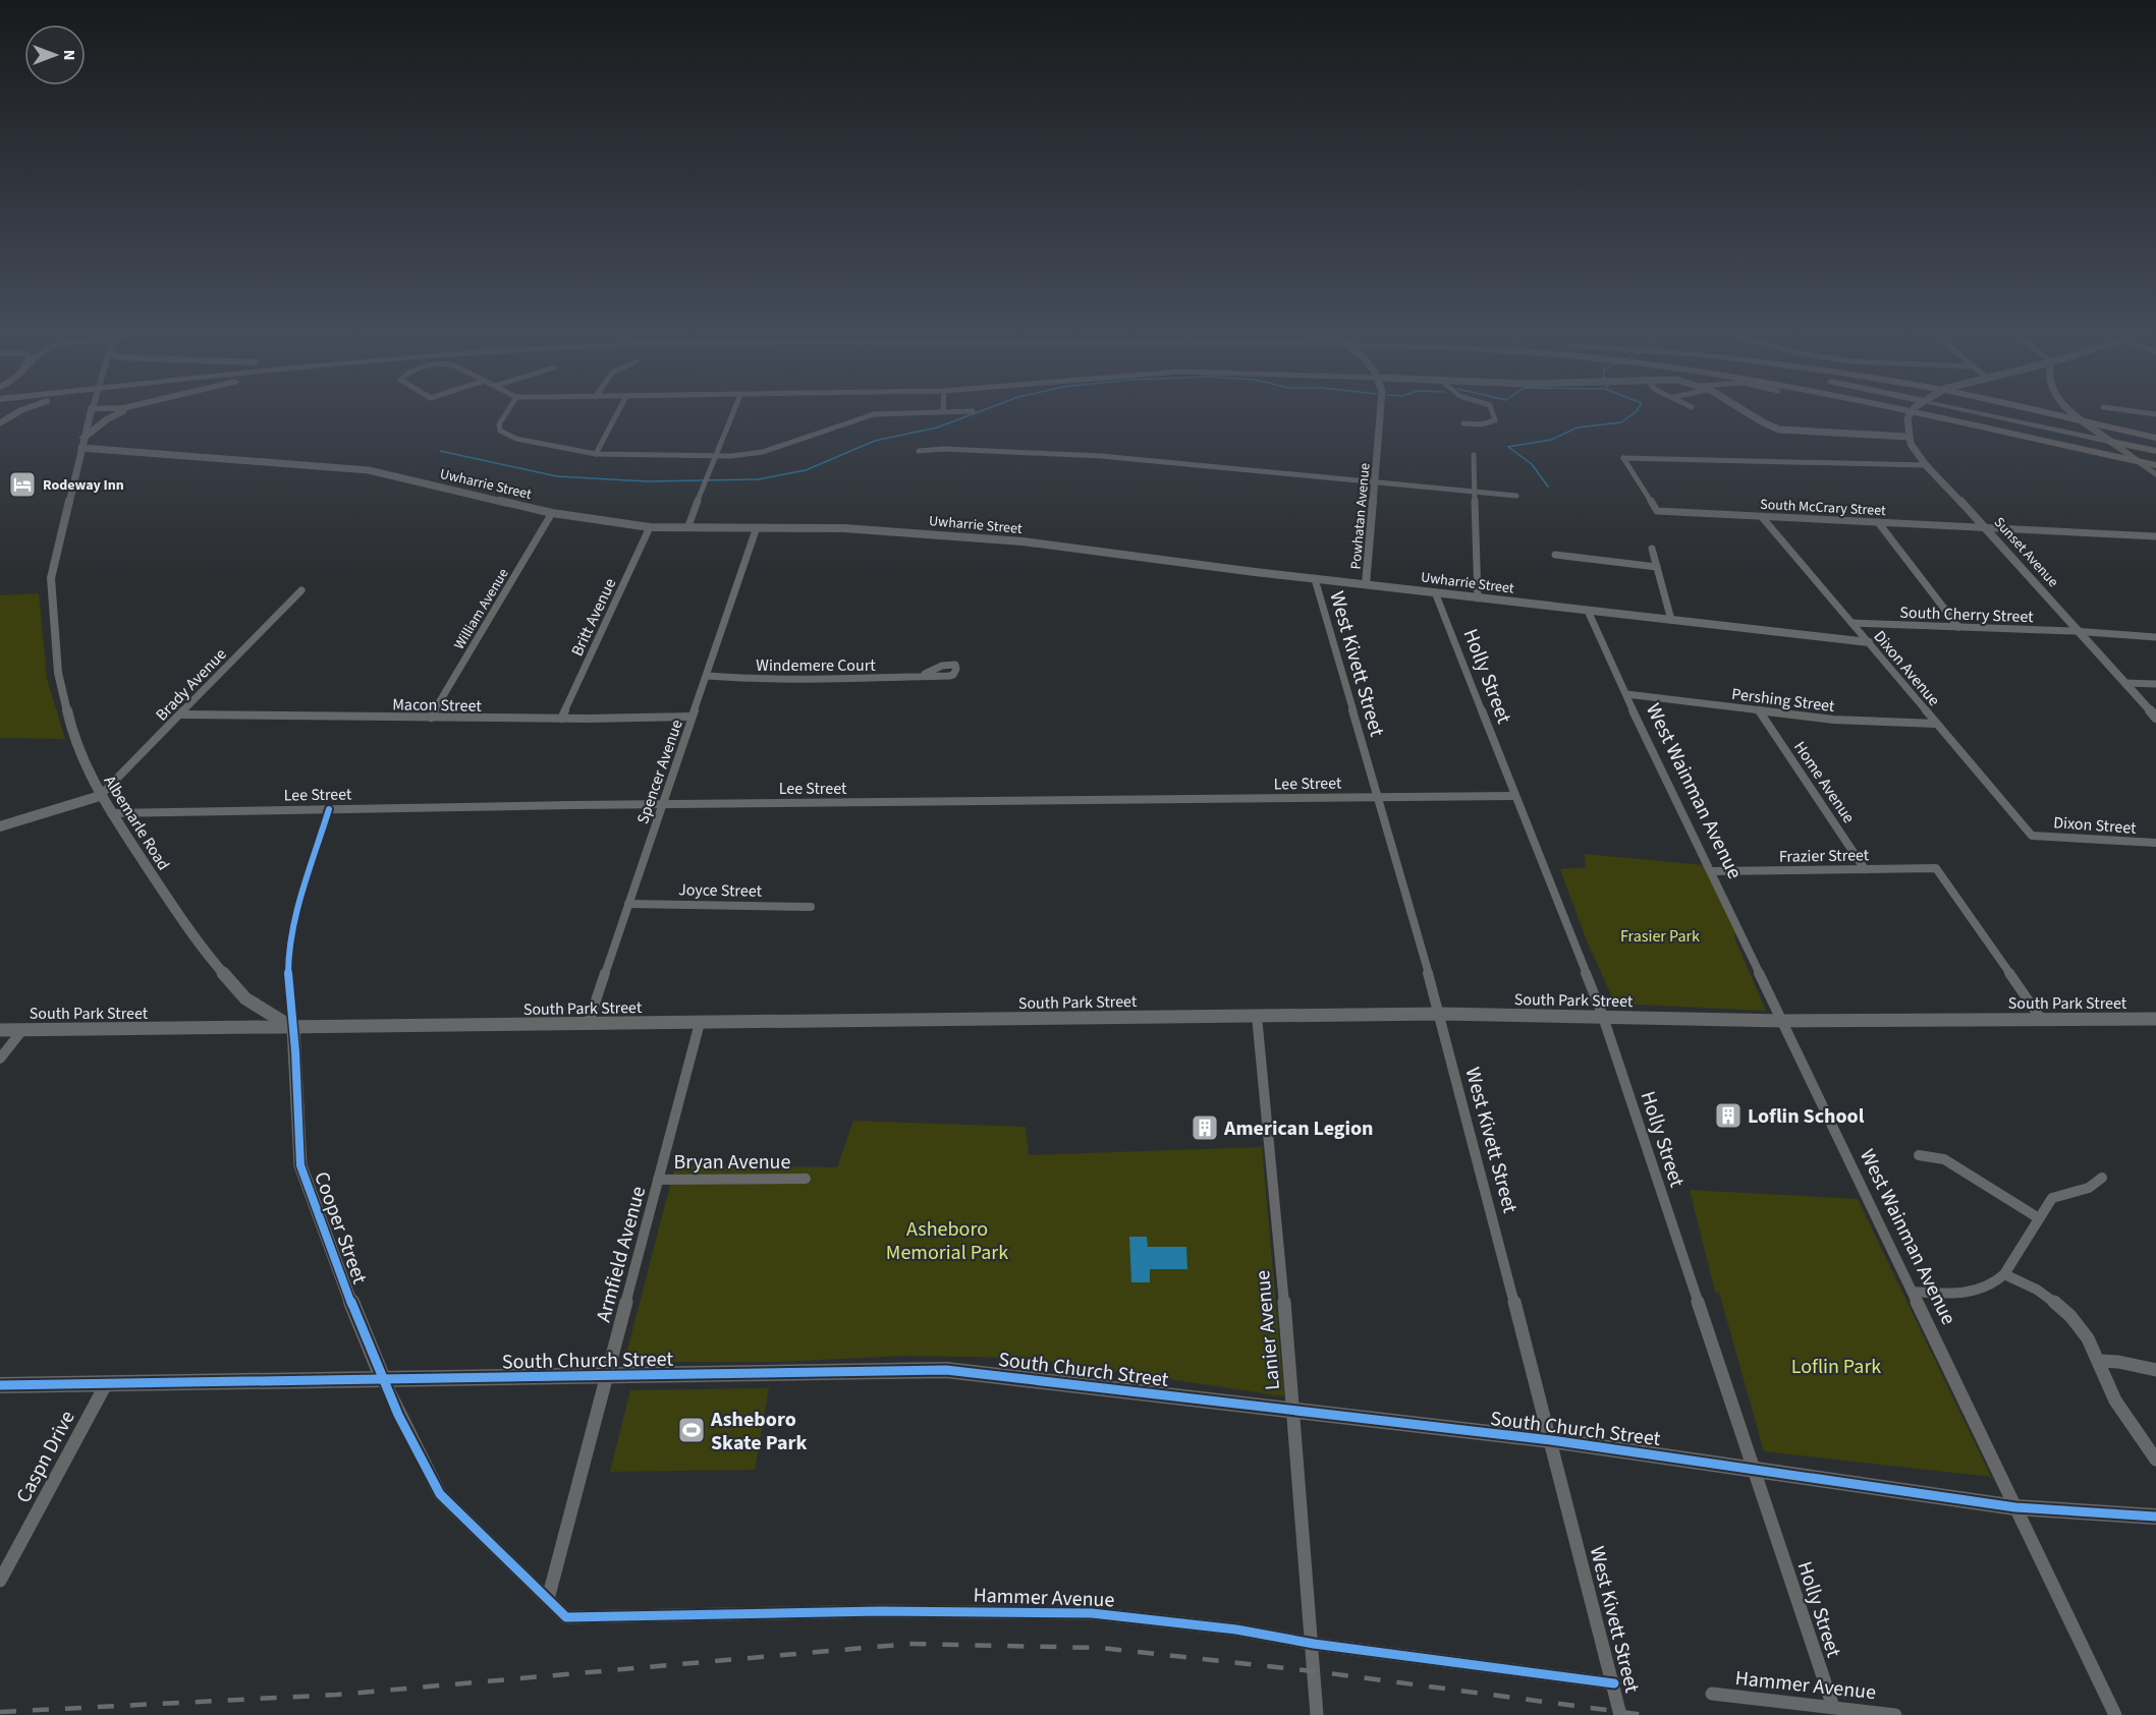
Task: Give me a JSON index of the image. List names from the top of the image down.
{
  "streets": {
    "street": [
      "Uwharrie Street",
      "South McCrary Street",
      "Powhatan Avenue",
      "Sunset Avenue",
      "William Avenue",
      "South Cherry Street",
      "Britt Avenue",
      "West Kivett Street",
      "Windemere Court",
      "Dixon Avenue",
      "Holly Street",
      "Brady Avenue",
      "Pershing Street",
      "Macon Street",
      "Spencer Avenue",
      "Home Avenue",
      "Lee Street",
      "West Wainman Avenue",
      "Albemarle Road",
      "Dixon Street",
      "Frazier Street",
      "Joyce Street",
      "South Park Street",
      "Bryan Avenue",
      "Cooper Street",
      "Armfield Avenue",
      "Lanier Avenue",
      "South Church Street",
      "Caspn Drive",
      "Hammer Avenue"
    ]
  },
  "crossings": [
    ["Uwharrie Street", "Powhatan Avenue"],
    ["Uwharrie Street", "William Avenue"],
    ["Uwharrie Street", "Britt Avenue"],
    ["Uwharrie Street", "West Kivett Street"],
    ["Uwharrie Street", "Dixon Avenue"],
    ["Uwharrie Street", "Holly Street"],
    ["Uwharrie Street", "Spencer Avenue"],
    ["Uwharrie Street", "West Wainman Avenue"],
    ["Uwharrie Street", "Albemarle Road"],
    ["South McCrary Street", "Sunset Avenue"],
    ["South McCrary Street", "Dixon Avenue"],
    ["Sunset Avenue", "South Cherry Street"],
    ["William Avenue", "Macon Street"],
    ["South Cherry Street", "Dixon Avenue"],
    ["Britt Avenue", "Macon Street"],
    ["West Kivett Street", "Lee Street"],
    ["West Kivett Street", "South Park Street"],
    ["West Kivett Street", "South Church Street"],
    ["West Kivett Street", "Hammer Avenue"],
    ["Windemere Court", "Spencer Avenue"],
    ["Dixon Avenue", "Pershing Street"],
    ["Dixon Avenue", "Dixon Street"],
    ["Holly Street", "Lee Street"],
    ["Holly Street", "South Park Street"],
    ["Holly Street", "South Church Street"],
    ["Holly Street", "Hammer Avenue"],
    ["Brady Avenue", "Macon Street"],
    ["Brady Avenue", "Albemarle Road"],
    ["Pershing Street", "Home Avenue"],
    ["Pershing Street", "West Wainman Avenue"],
    ["Macon Street", "Spencer Avenue"],
    ["Spencer Avenue", "Lee Street"],
    ["Spencer Avenue", "Joyce Street"],
    ["Spencer Avenue", "South Park Street"],
    ["Home Avenue", "Frazier Street"],
    ["Lee Street", "Albemarle Road"],
    ["Lee Street", "Cooper Street"],
    ["West Wainman Avenue", "Frazier Street"],
    ["West Wainman Avenue", "South Park Street"],
    ["West Wainman Avenue", "South Church Street"],
    ["Albemarle Road", "South Park Street"],
    ["Albemarle Road", "Cooper Street"],
    ["Frazier Street", "South Park Street"],
    ["South Park Street", "Cooper Street"],
    ["South Park Street", "Armfield Avenue"],
    ["South Park Street", "Lanier Avenue"],
    ["Bryan Avenue", "Armfield Avenue"],
    ["Cooper Street", "Armfield Avenue"],
    ["Cooper Street", "South Church Street"],
    ["Cooper Street", "Hammer Avenue"],
    ["Armfield Avenue", "South Church Street"],
    ["Armfield Avenue", "Hammer Avenue"],
    ["Lanier Avenue", "South Church Street"],
    ["Lanier Avenue", "Hammer Avenue"],
    ["South Church Street", "Caspn Drive"]
  ],
  "parks": ["Frasier Park", "Asheboro Memorial Park", "Loflin Park"],
  "places": {
    "hotel": ["Rodeway Inn"],
    "building": ["Loflin School", "American Legion"],
    "sports": ["Asheboro Skate Park"]
  },
  "north": "right"
}
